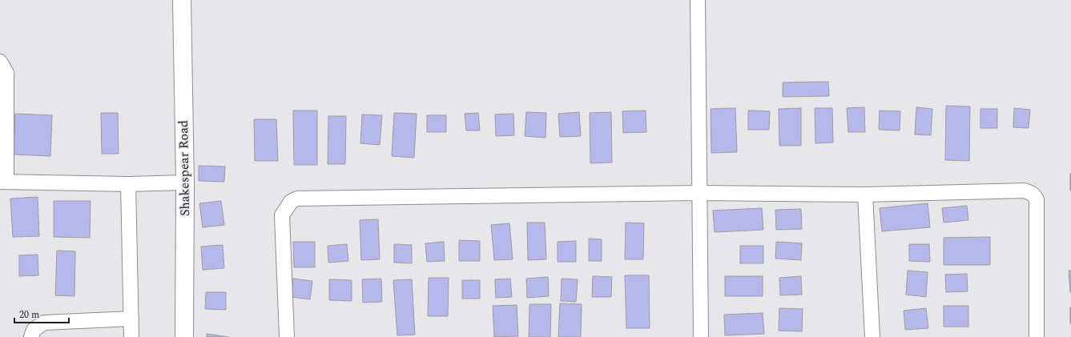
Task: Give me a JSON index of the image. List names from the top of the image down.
{
  "streets": {
    "street": ["Shakespear Road"]
  },
  "scale_bar": "20 m"
}
